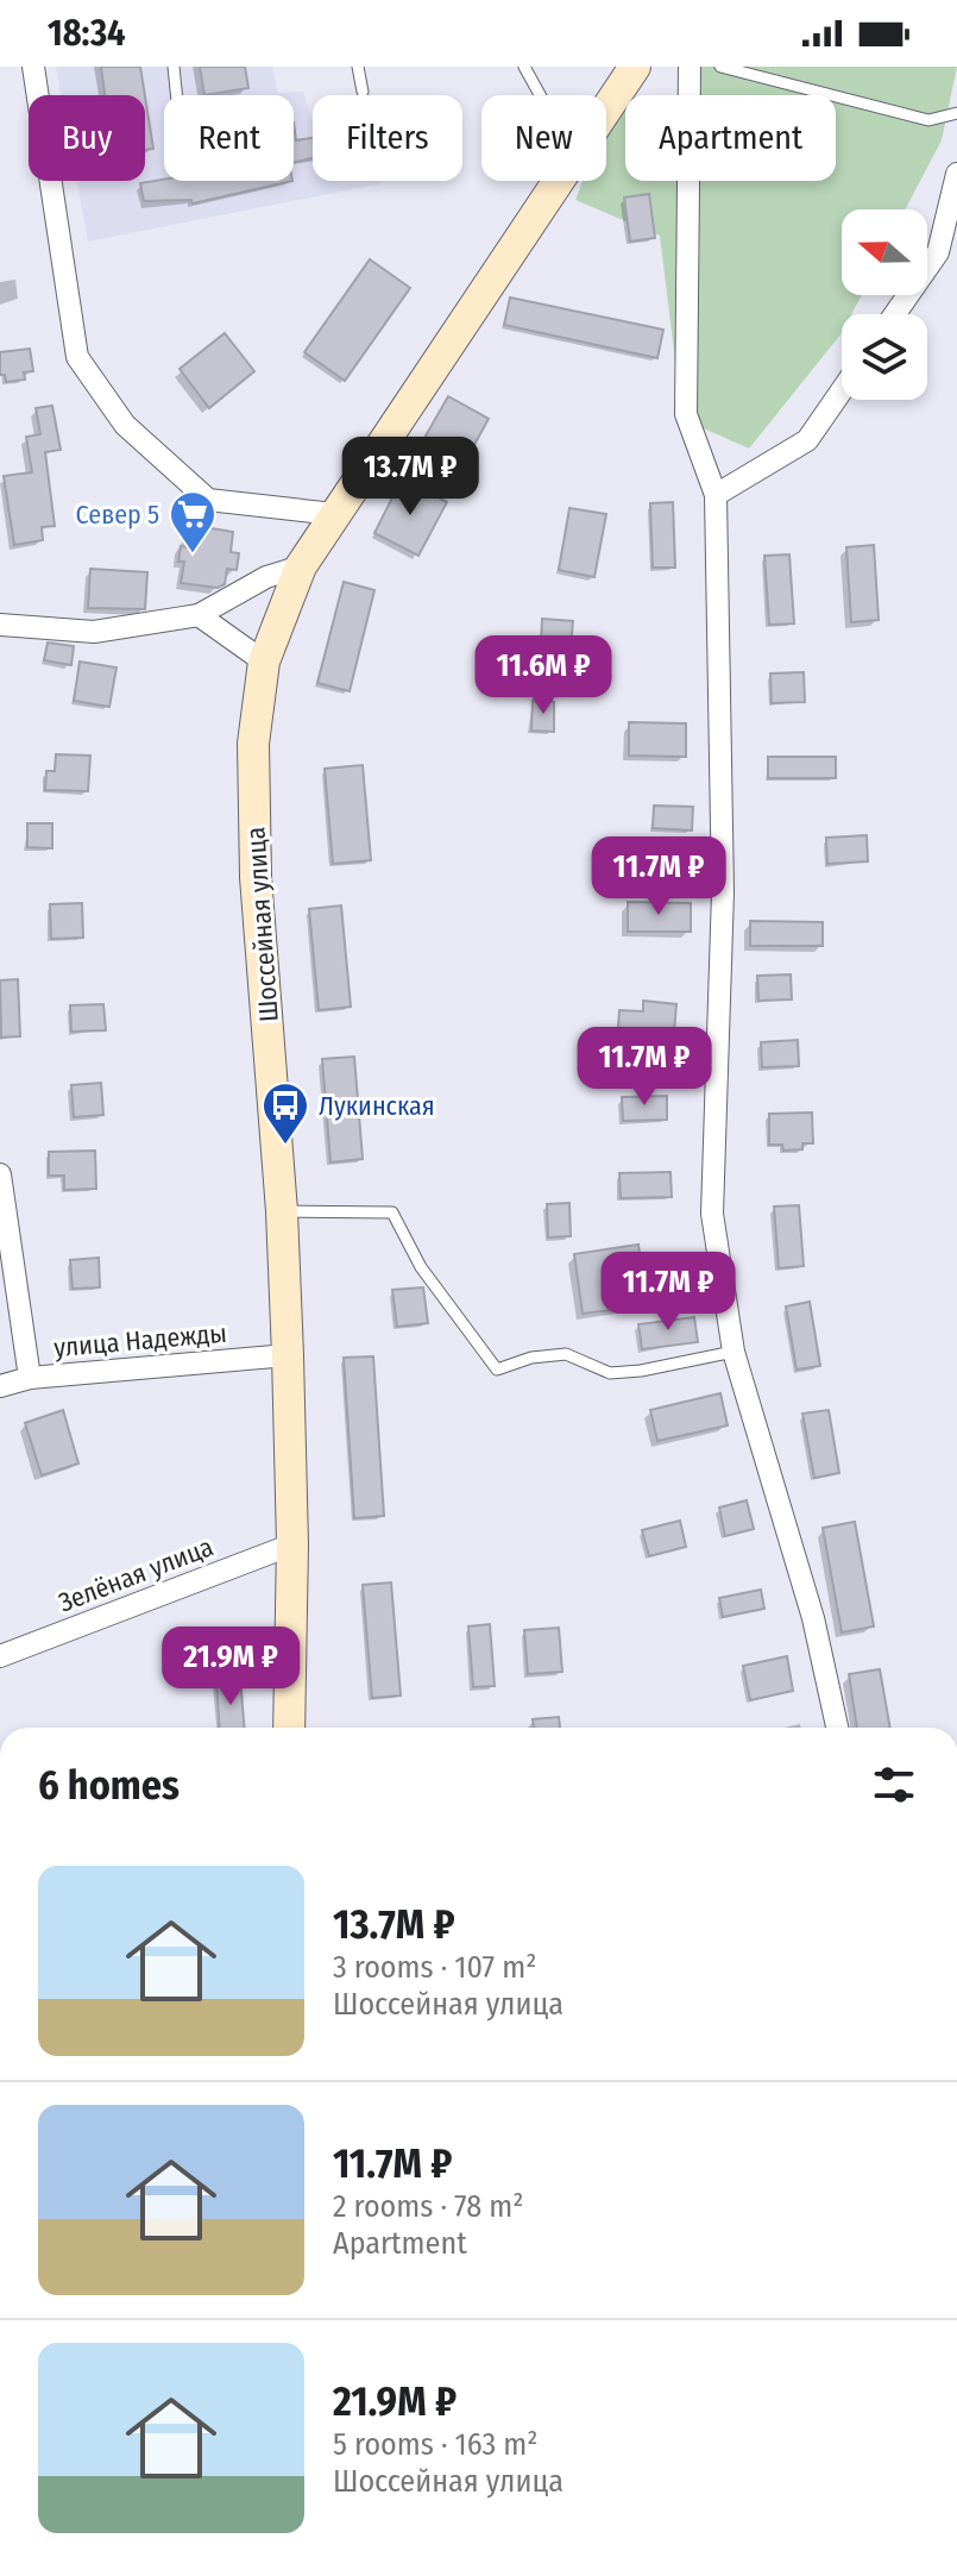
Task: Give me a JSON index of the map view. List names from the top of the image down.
{
  "streets": {
    "main road": ["Шоссейная улица"],
    "street": ["улица Надежды", "Зелёная улица"]
  },
  "crossings": [
    ["Шоссейная улица", "улица Надежды"],
    ["Шоссейная улица", "Зелёная улица"]
  ],
  "places": {
    "supermarket": ["Север 5"],
    "bus stop": ["Лукинская"]
  },
  "north": "left",
  "page": {
    "status": "18:34",
    "chip": [
      "Buy",
      "Rent",
      "Filters",
      "New",
      "Apartment"
    ],
    "price": [
      "13.7M ₽",
      "11.6M ₽",
      "11.7M ₽",
      "11.7M ₽",
      "11.7M ₽",
      "21.9M ₽"
    ],
    "heading": "6 homes",
    "list": [
      {
        "name": "13.7M ₽",
        "note": "3 rooms · 107 m² · Шоссейная улица"
      },
      {
        "name": "11.7M ₽",
        "note": "2 rooms · 78 m² · Apartment"
      },
      {
        "name": "21.9M ₽",
        "note": "5 rooms · 163 m² · Шоссейная улица"
      }
    ]
  }
}
